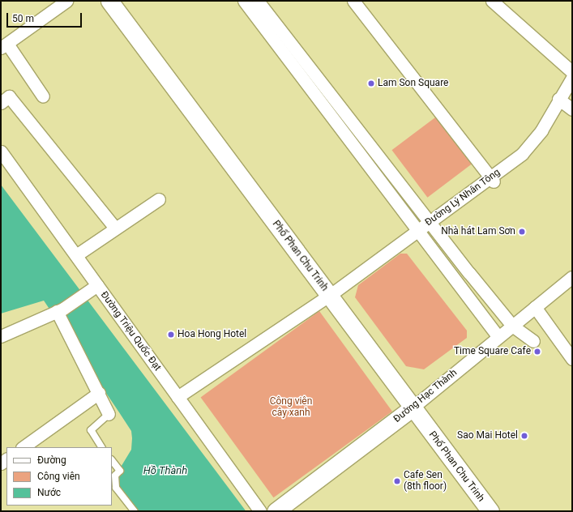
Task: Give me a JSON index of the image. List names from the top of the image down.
{
  "streets": {
    "street": [
      "Đường Lý Nhân Tông",
      "Phố Phan Chu Trinh",
      "Đường Triệu Quốc Đạt",
      "Đường Hạc Thành"
    ]
  },
  "crossings": [
    ["Đường Lý Nhân Tông", "Phố Phan Chu Trinh"],
    ["Đường Lý Nhân Tông", "Đường Triệu Quốc Đạt"],
    ["Phố Phan Chu Trinh", "Đường Hạc Thành"]
  ],
  "water": ["Hồ Thành"],
  "parks": ["Công viên cây xanh"],
  "places": [
    "Lam Son Square",
    "Nhà hát Lam Sơn",
    "Hoa Hong Hotel",
    "Time Square Cafe",
    "Sao Mai Hotel",
    "Cafe Sen (8th floor)"
  ],
  "legend": ["Đường", "Công viên", "Nước"],
  "scale_bar": "50 m"
}
